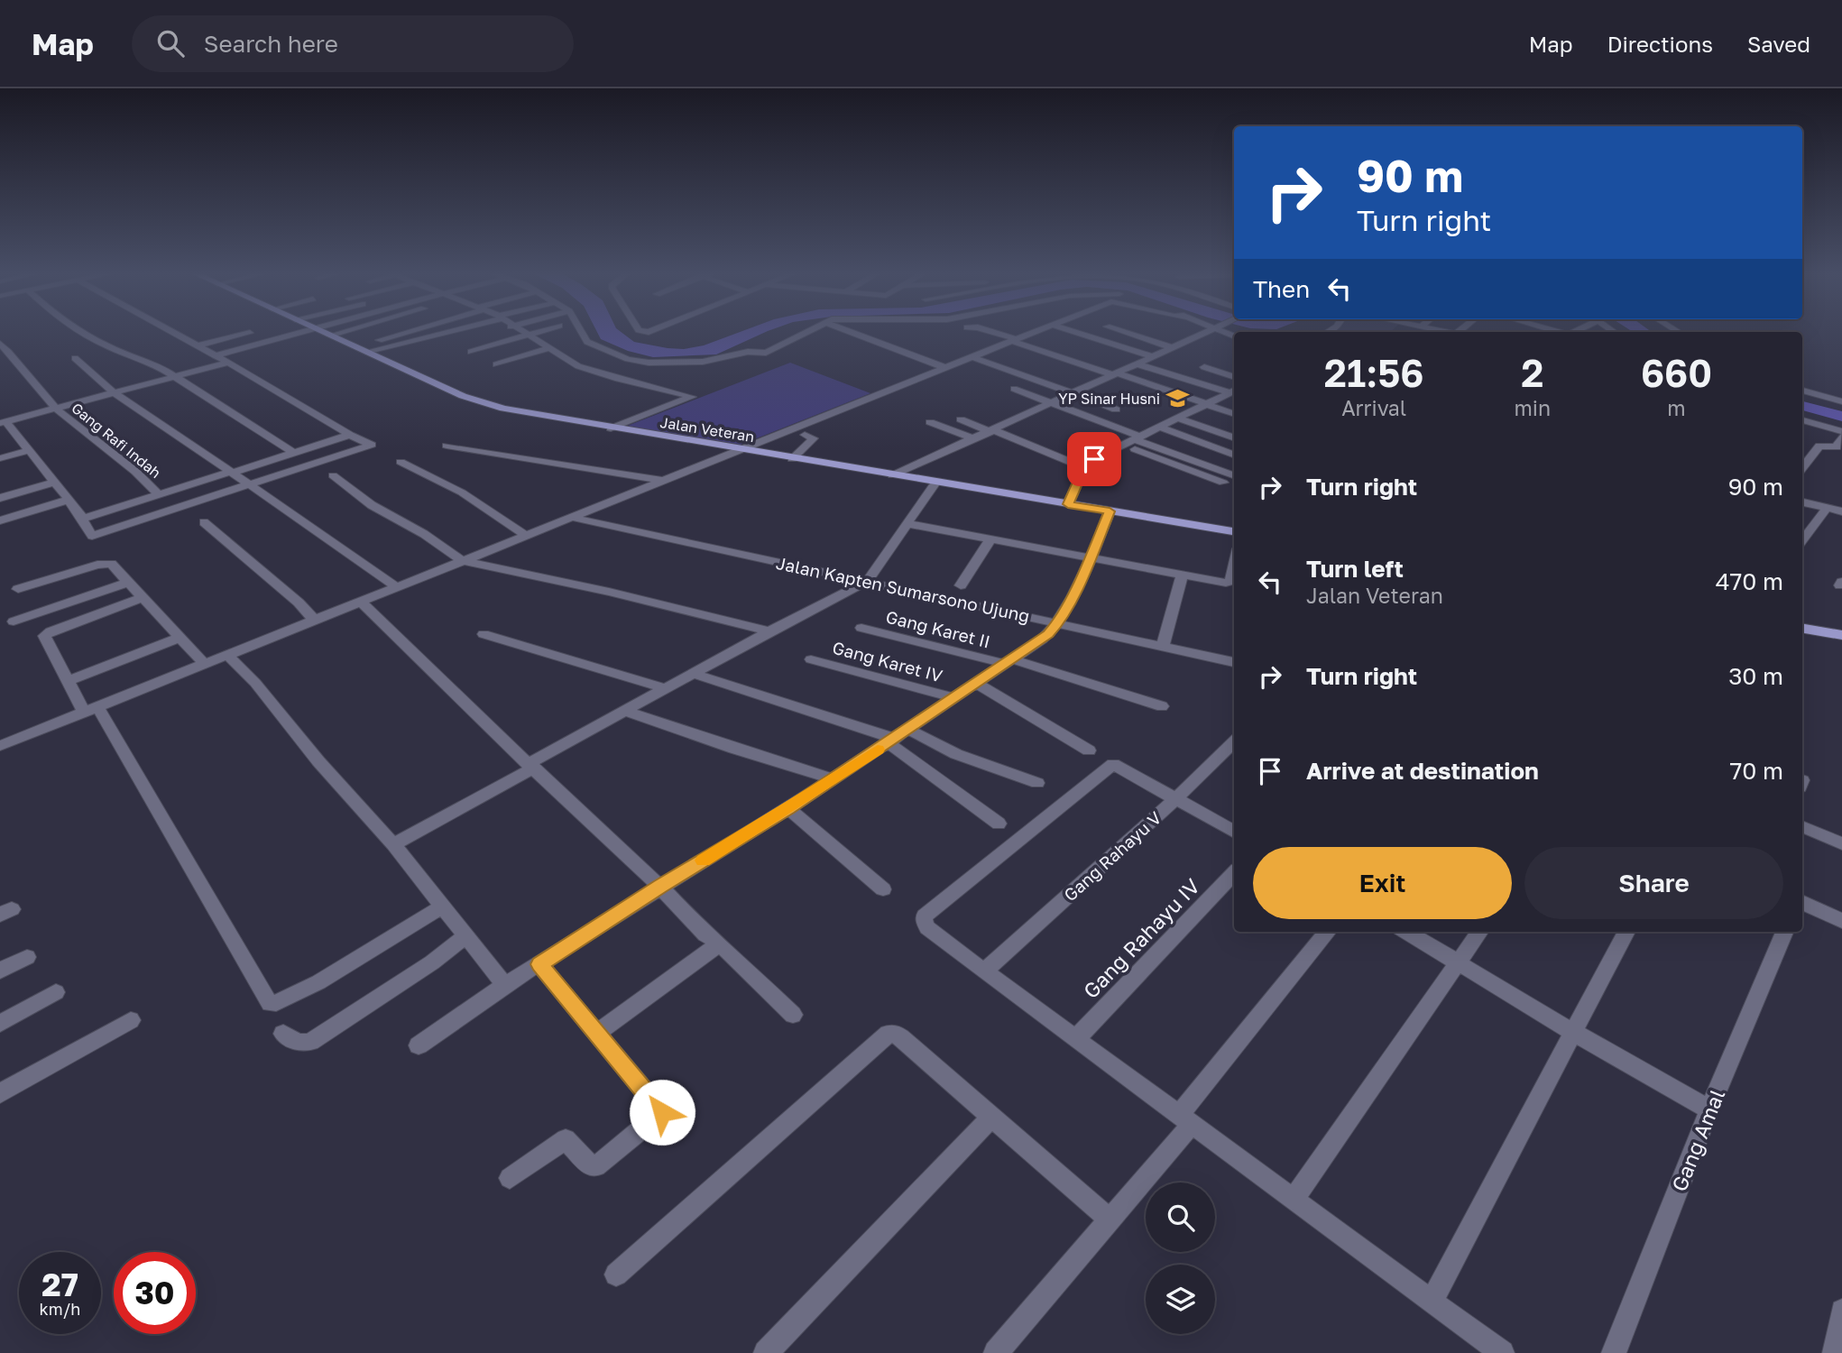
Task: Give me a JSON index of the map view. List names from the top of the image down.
{
  "streets": {
    "main road": ["Jalan Veteran"],
    "street": [
      "Gang Rafi Indah",
      "Jalan Kapten Sumarsono Ujung",
      "Gang Karet II",
      "Gang Karet IV",
      "Gang Rahayu V",
      "Gang Rahayu IV",
      "Gang Amal"
    ]
  },
  "places": {
    "school or university": ["YP Sinar Husni"]
  },
  "page": {
    "header": "Map",
    "search": "Search here",
    "nav": ["Map", "Directions", "Saved"],
    "turn": ["90 m", "Turn right"],
    "then": "Then",
    "eta": [
      "21:56",
      "Arrival",
      "2",
      "min",
      "660",
      "m"
    ],
    "list": [
      {
        "name": "Turn right",
        "value": "90 m"
      },
      {
        "name": "Turn left",
        "note": "Jalan Veteran",
        "value": "470 m"
      },
      {
        "name": "Turn right",
        "value": "30 m"
      },
      {
        "name": "Arrive at destination",
        "value": "70 m"
      }
    ],
    "buttons": ["Exit", "Share"],
    "speed": "27 km/h",
    "limit": "30"
  }
}
